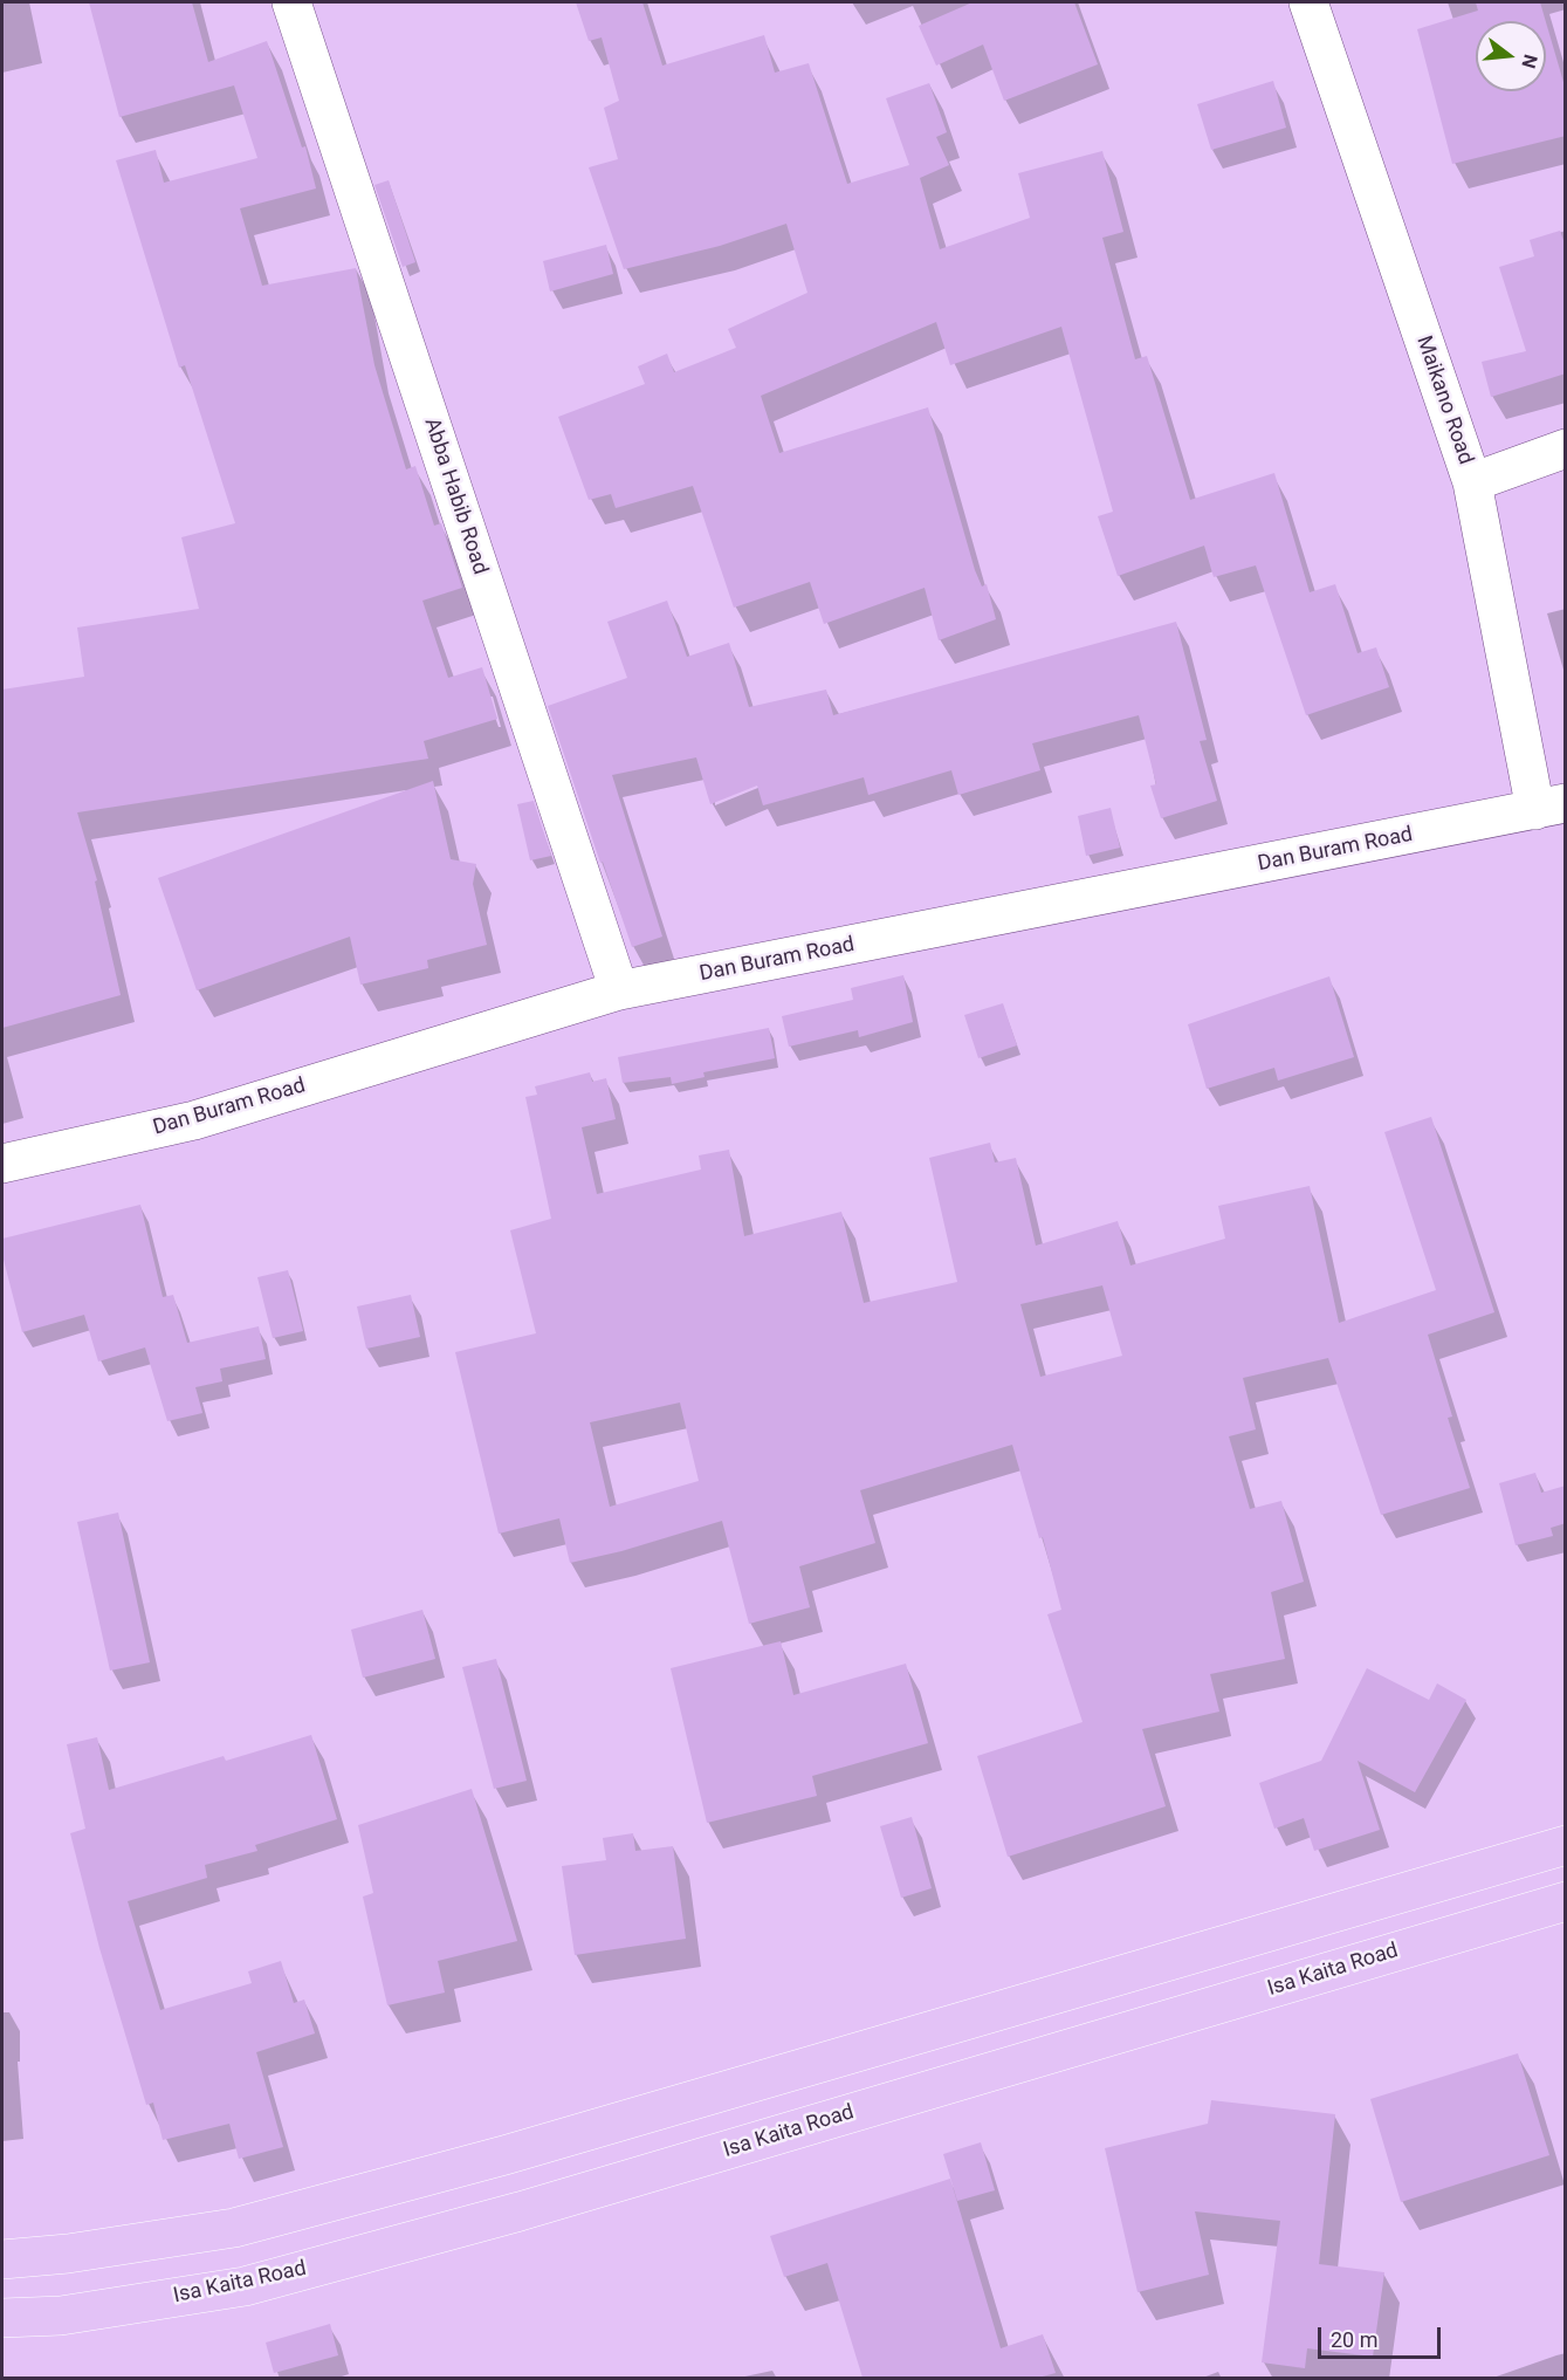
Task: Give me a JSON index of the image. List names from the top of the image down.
{
  "streets": {
    "main road": ["Isa Kaita Road"],
    "street": ["Maikano Road", "Abba Habib Road", "Dan Buram Road"]
  },
  "crossings": [
    ["Maikano Road", "Dan Buram Road"],
    ["Abba Habib Road", "Dan Buram Road"]
  ],
  "scale_bar": "20 m",
  "north": "right"
}
